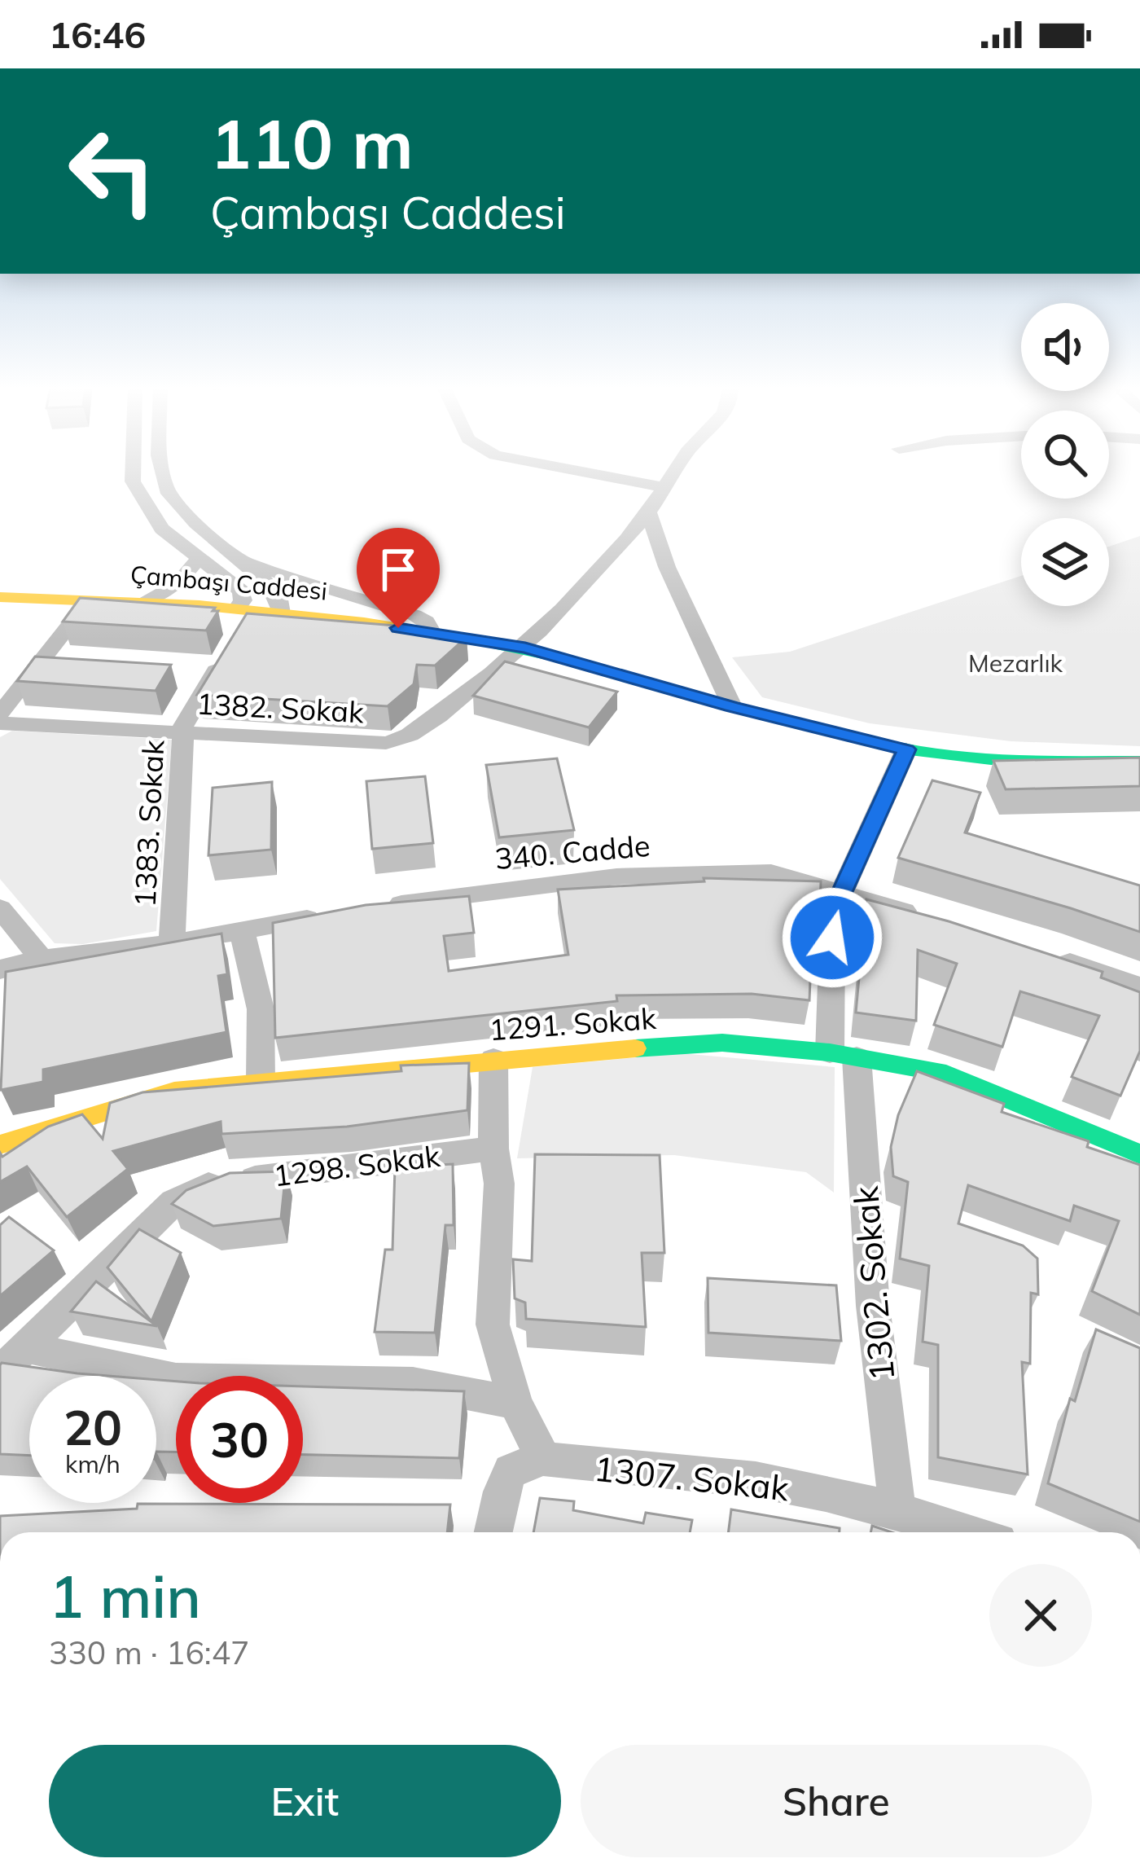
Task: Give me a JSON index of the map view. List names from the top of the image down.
{
  "streets": {
    "main road": ["Çambaşı Caddesi", "1291. Sokak"],
    "street": [
      "1382. Sokak",
      "1383. Sokak",
      "340. Cadde",
      "1298. Sokak",
      "1302. Sokak",
      "1307. Sokak"
    ]
  },
  "crossings": [
    ["Çambaşı Caddesi", "1382. Sokak"],
    ["Çambaşı Caddesi", "1383. Sokak"],
    ["Çambaşı Caddesi", "1302. Sokak"],
    ["1382. Sokak", "1383. Sokak"],
    ["340. Cadde", "1302. Sokak"],
    ["1291. Sokak", "1302. Sokak"],
    ["1302. Sokak", "1307. Sokak"]
  ],
  "parks": ["Mezarlık"],
  "page": {
    "status": "16:46",
    "turn": ["110 m", "Çambaşı Caddesi"],
    "speed": "20 km/h",
    "limit": "30",
    "heading": ["1 min", "330 m · 16:47"],
    "buttons": ["Exit", "Share"]
  }
}
